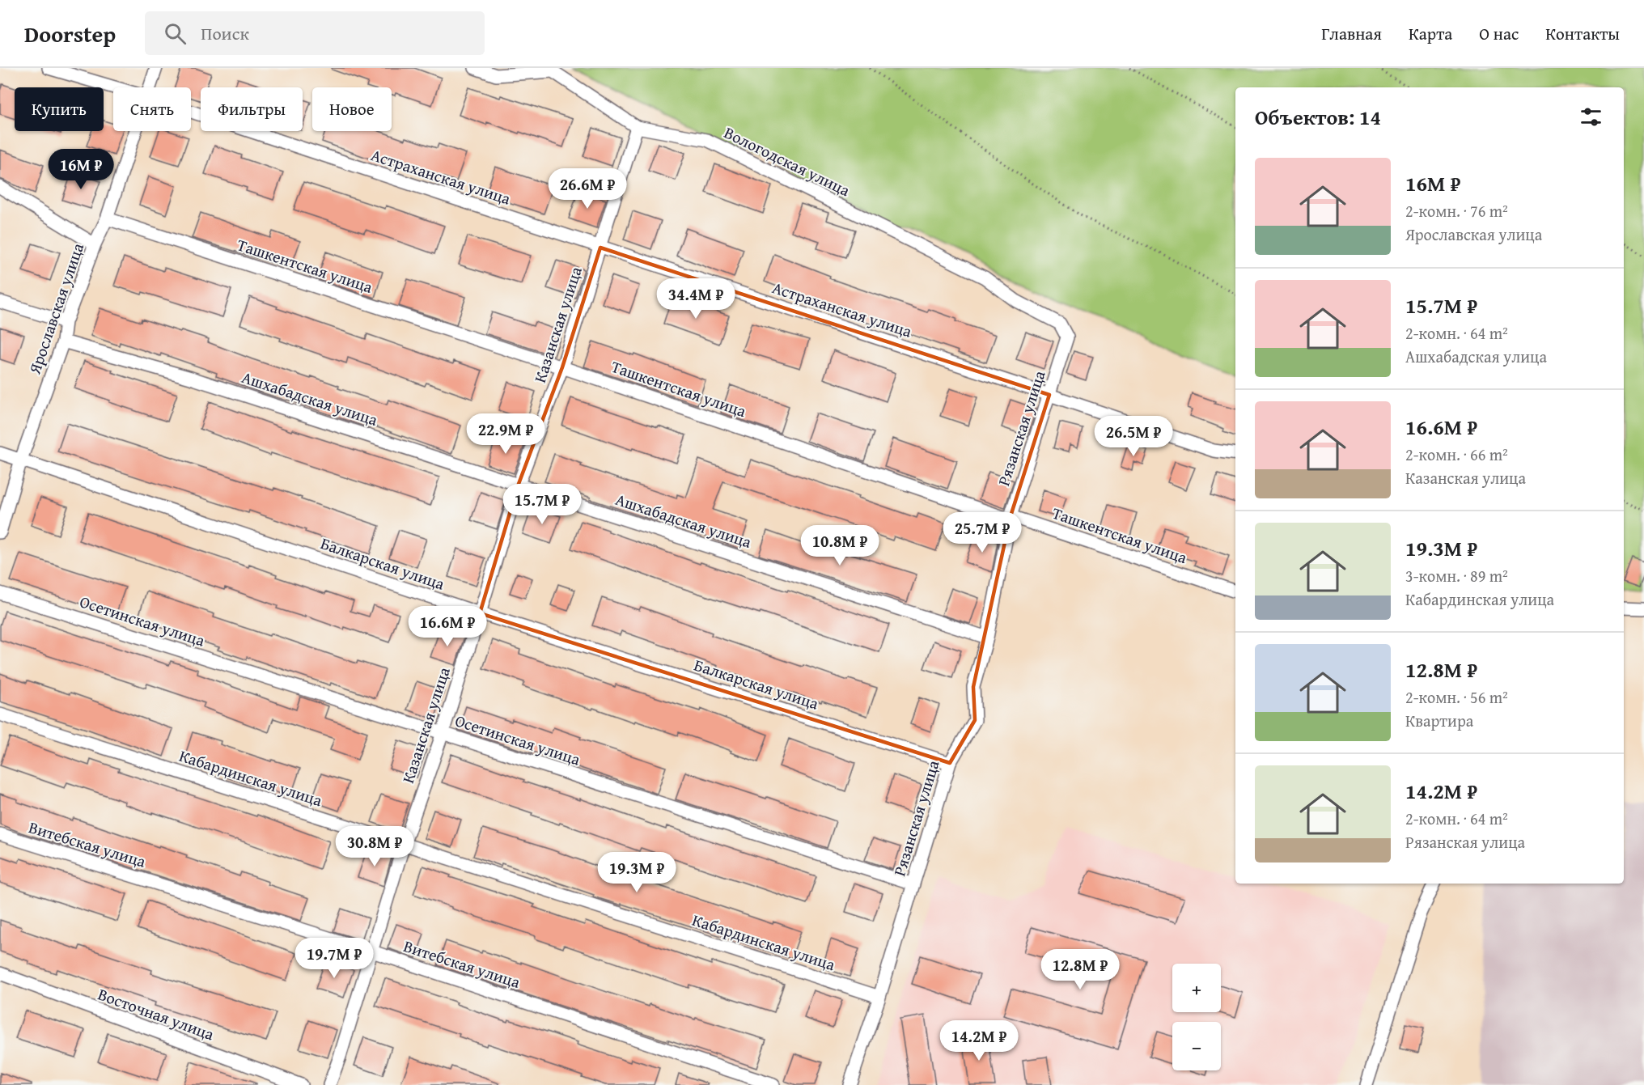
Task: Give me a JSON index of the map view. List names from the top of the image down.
{
  "streets": {
    "street": [
      "Вологодская улица",
      "Астраханская улица",
      "Ташкентская улица",
      "Ярославская улица",
      "Казанская улица",
      "Ашхабадская улица",
      "Рязанская улица",
      "Балкарская улица",
      "Осетинская улица",
      "Кабардинская улица",
      "Витебская улица",
      "Восточная улица"
    ]
  },
  "crossings": [
    ["Вологодская улица", "Казанская улица"],
    ["Вологодская улица", "Рязанская улица"],
    ["Астраханская улица", "Казанская улица"],
    ["Астраханская улица", "Рязанская улица"],
    ["Ташкентская улица", "Ярославская улица"],
    ["Ташкентская улица", "Казанская улица"],
    ["Ташкентская улица", "Рязанская улица"],
    ["Ярославская улица", "Ашхабадская улица"],
    ["Ярославская улица", "Балкарская улица"],
    ["Казанская улица", "Ашхабадская улица"],
    ["Казанская улица", "Балкарская улица"],
    ["Казанская улица", "Осетинская улица"],
    ["Казанская улица", "Кабардинская улица"],
    ["Казанская улица", "Витебская улица"],
    ["Ашхабадская улица", "Рязанская улица"],
    ["Рязанская улица", "Балкарская улица"],
    ["Рязанская улица", "Осетинская улица"],
    ["Рязанская улица", "Кабардинская улица"]
  ],
  "page": {
    "header": "Doorstep",
    "search": "Поиск",
    "nav": [
      "Главная",
      "Карта",
      "О нас",
      "Контакты"
    ],
    "chip": [
      "Купить",
      "Снять",
      "Фильтры",
      "Новое"
    ],
    "heading": "Объектов: 14",
    "list": [
      {
        "name": "16M ₽",
        "note": "2-комн. · 76 m² · Ярославская улица"
      },
      {
        "name": "15.7M ₽",
        "note": "2-комн. · 64 m² · Ашхабадская улица"
      },
      {
        "name": "16.6M ₽",
        "note": "2-комн. · 66 m² · Казанская улица"
      },
      {
        "name": "19.3M ₽",
        "note": "3-комн. · 89 m² · Кабардинская улица"
      },
      {
        "name": "12.8M ₽",
        "note": "2-комн. · 56 m² · Квартира"
      },
      {
        "name": "14.2M ₽",
        "note": "2-комн. · 64 m² · Рязанская улица"
      }
    ],
    "price": [
      "16M ₽",
      "26.6M ₽",
      "34.4M ₽",
      "22.9M ₽",
      "26.5M ₽",
      "15.7M ₽",
      "25.7M ₽",
      "10.8M ₽",
      "16.6M ₽",
      "30.8M ₽",
      "19.3M ₽",
      "19.7M ₽",
      "12.8M ₽",
      "14.2M ₽"
    ],
    "map_buttons": ["+", "−"]
  }
}
